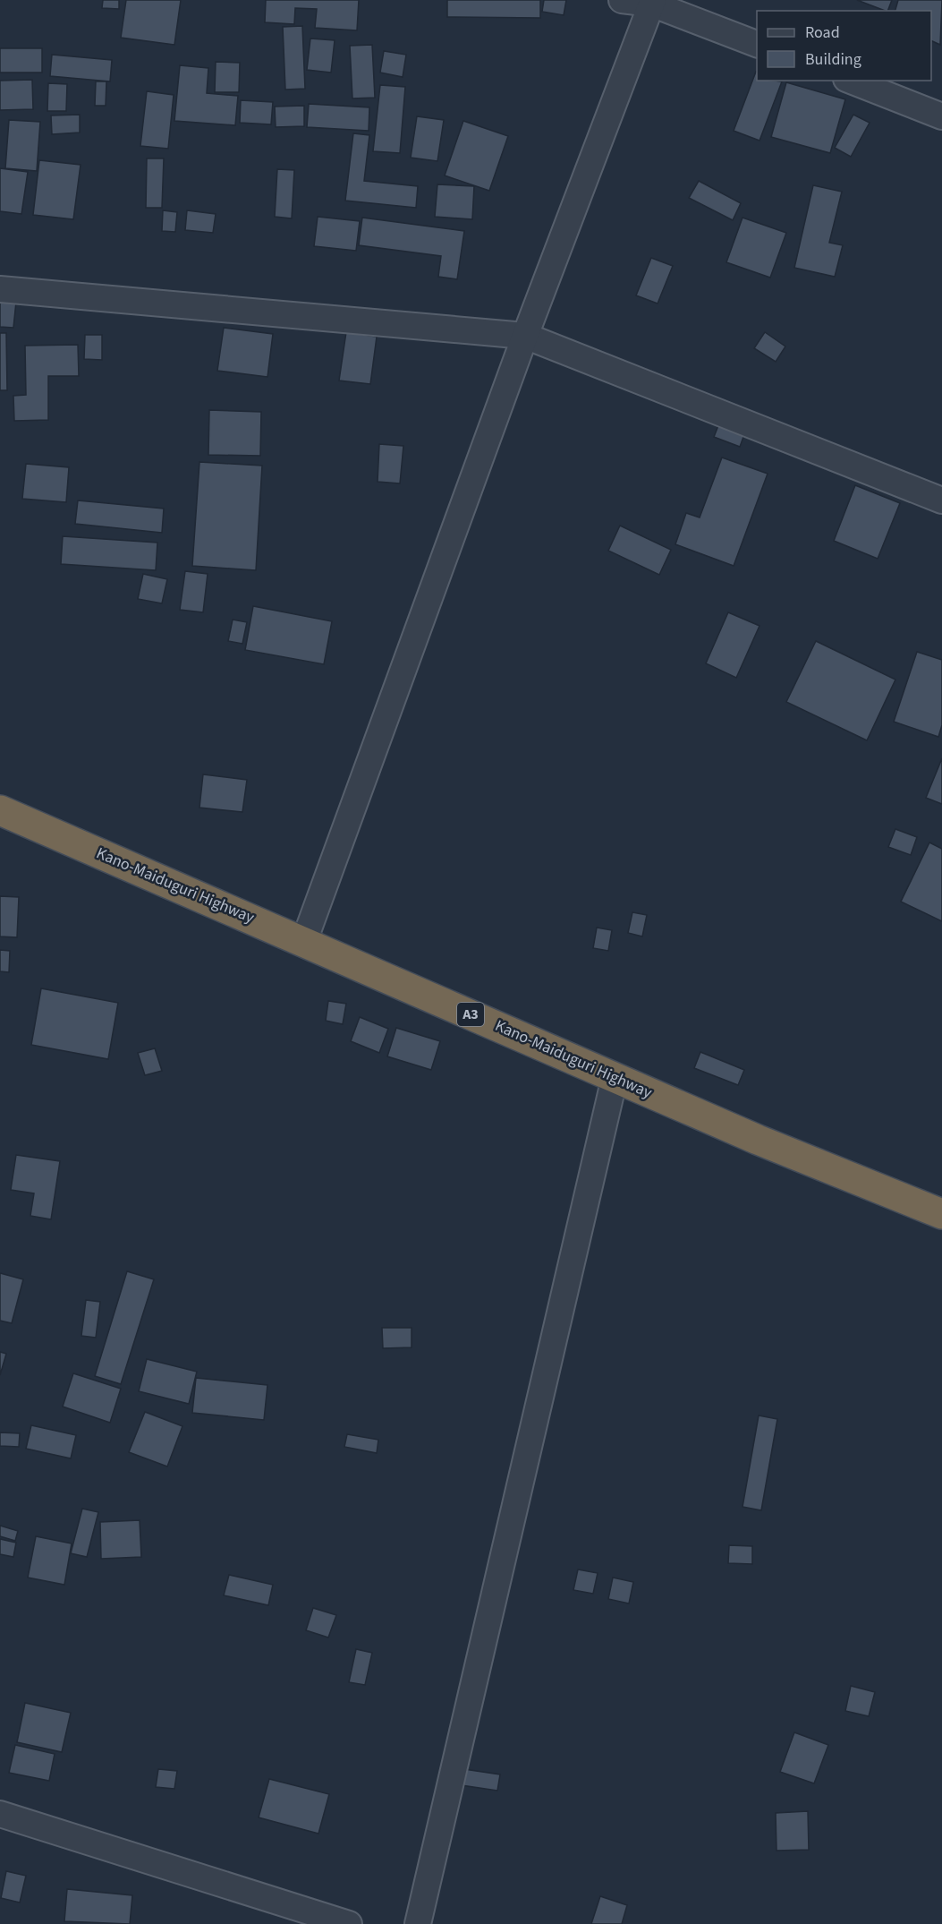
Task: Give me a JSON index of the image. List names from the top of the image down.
{
  "streets": {
    "highway": ["Kano-Maiduguri Highway", "A3"]
  },
  "legend": ["Road", "Building"]
}
